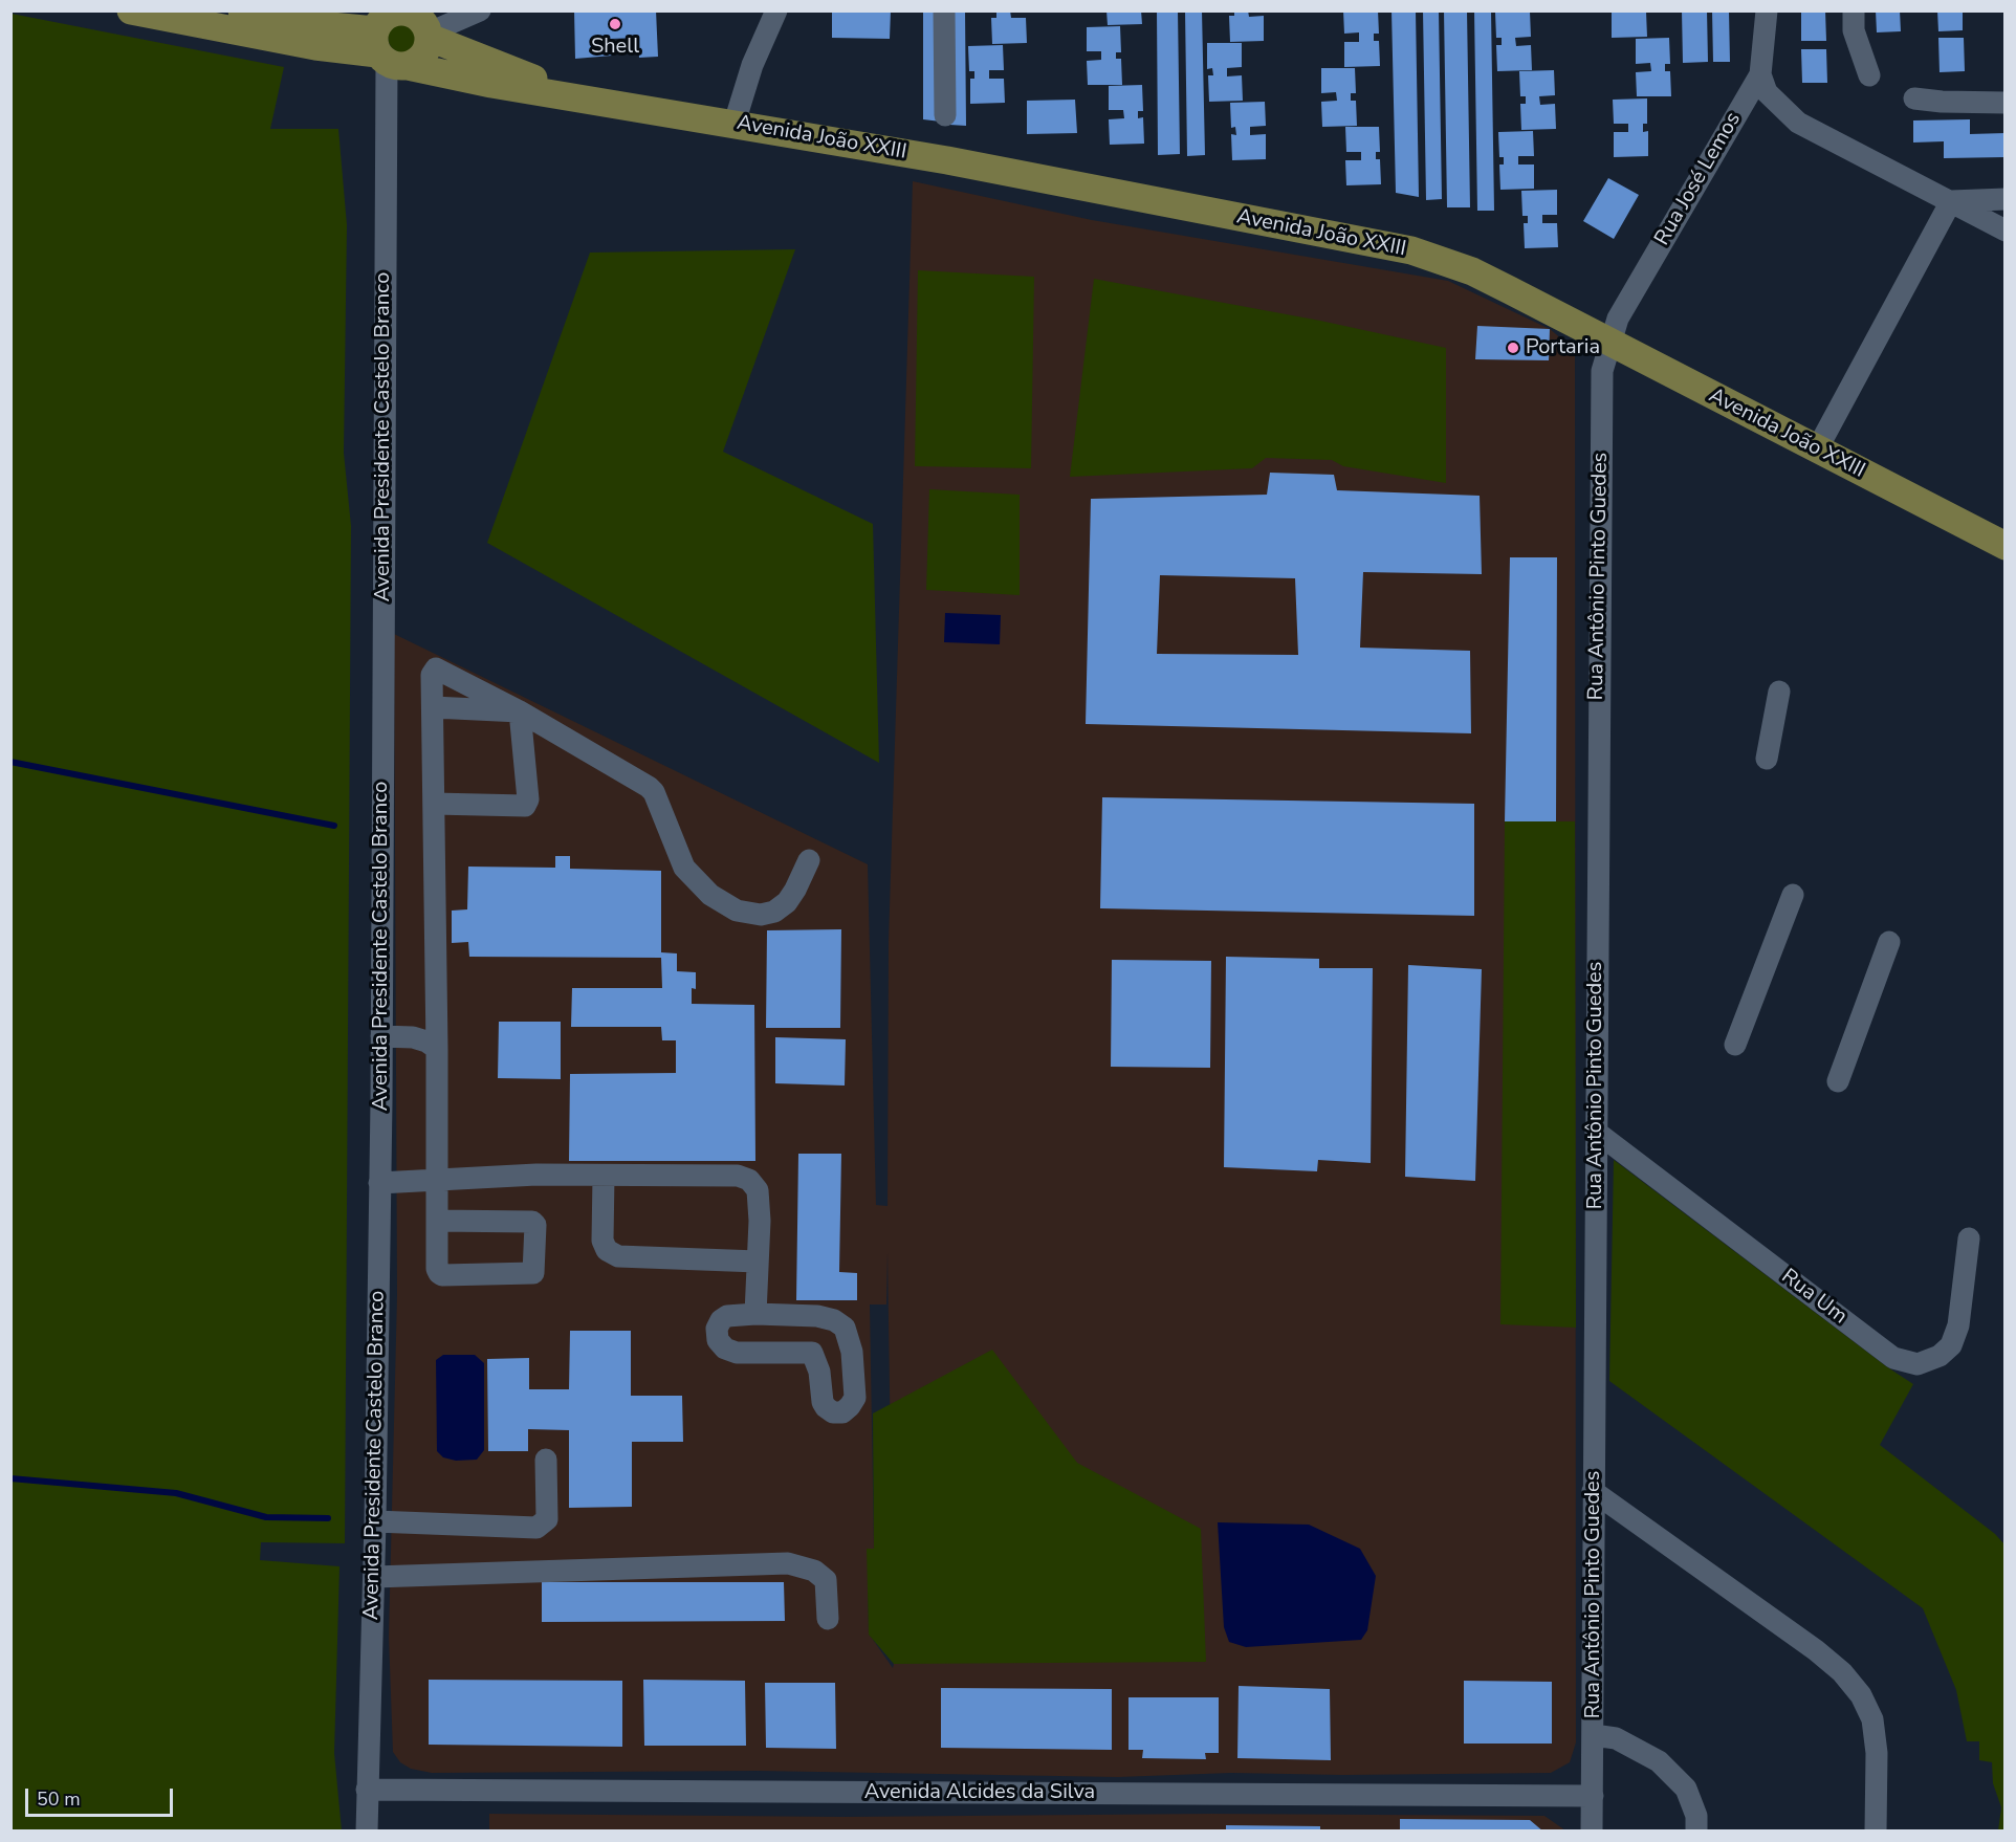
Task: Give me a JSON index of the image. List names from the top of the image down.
{
  "streets": {
    "main road": ["Avenida João XXIII"],
    "street": [
      "Rua José Lemos",
      "Avenida Presidente Castelo Branco",
      "Rua Antônio Pinto Guedes",
      "Rua Um",
      "Avenida Alcides da Silva"
    ]
  },
  "crossings": [
    ["Avenida João XXIII", "Rua José Lemos"],
    ["Avenida João XXIII", "Avenida Presidente Castelo Branco"],
    ["Avenida João XXIII", "Rua Antônio Pinto Guedes"],
    ["Rua José Lemos", "Rua Antônio Pinto Guedes"],
    ["Avenida Presidente Castelo Branco", "Avenida Alcides da Silva"],
    ["Rua Antônio Pinto Guedes", "Rua Um"],
    ["Rua Antônio Pinto Guedes", "Avenida Alcides da Silva"]
  ],
  "places": ["Shell", "Portaria"],
  "scale_bar": "50 m"
}
